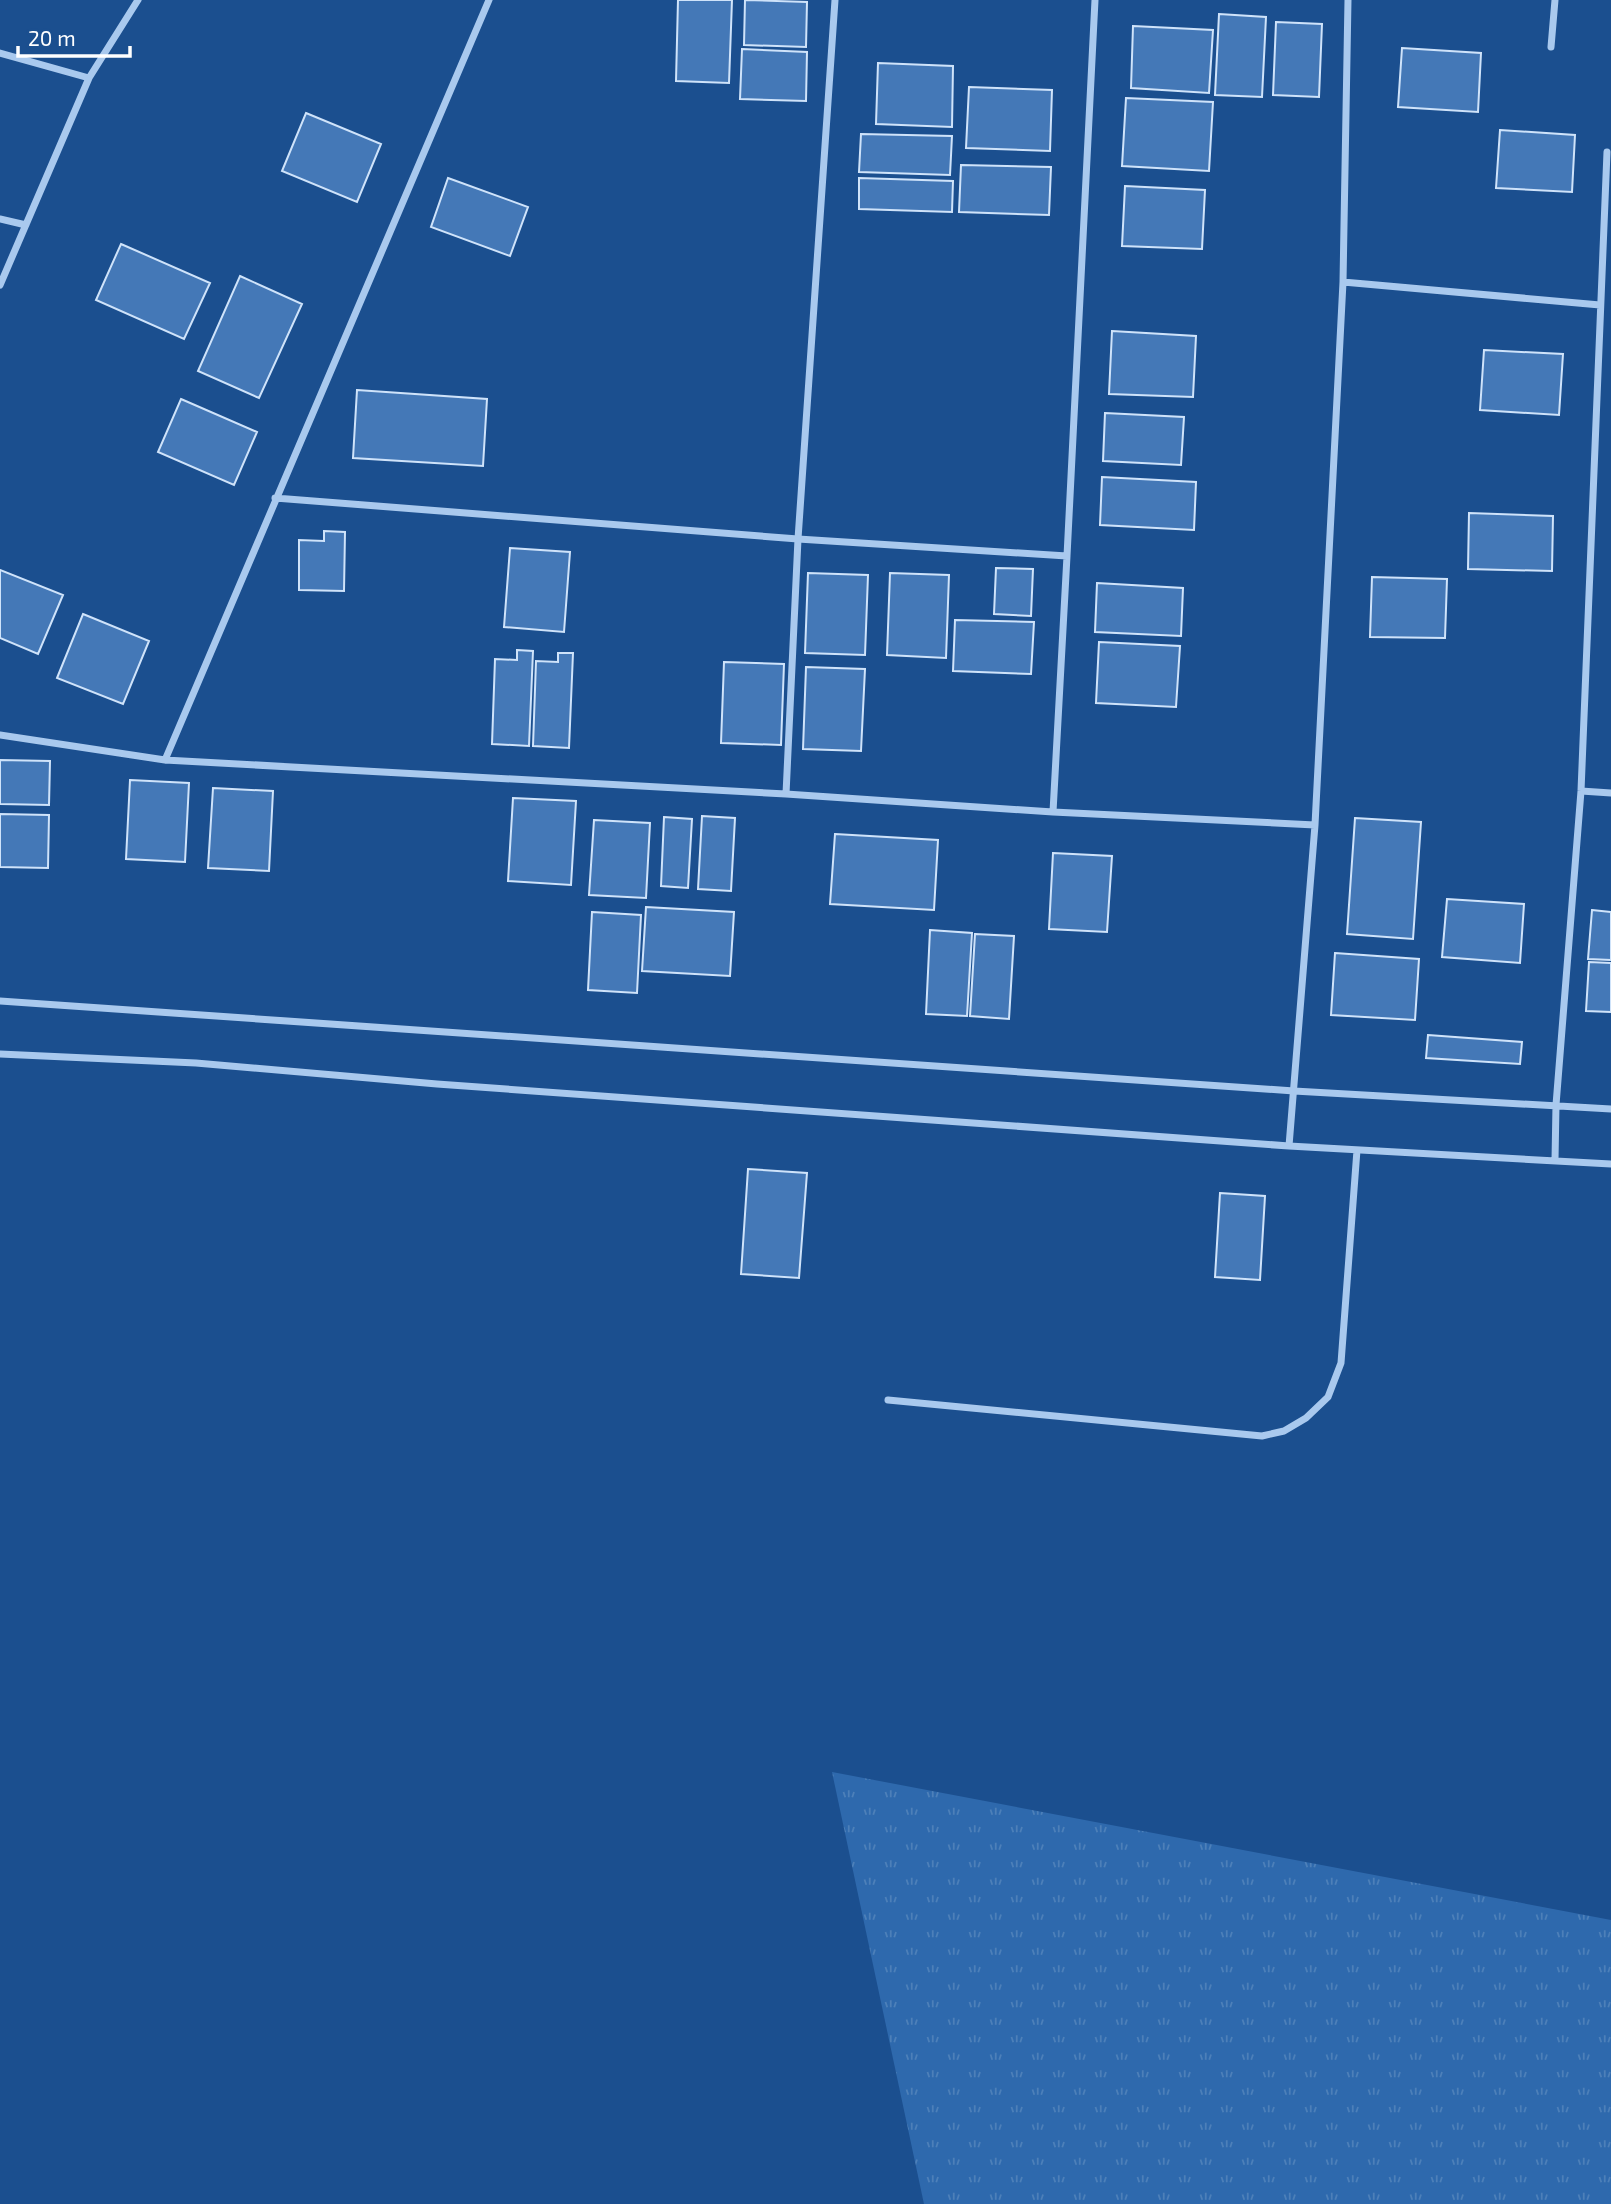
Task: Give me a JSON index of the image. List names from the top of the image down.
{
  "scale_bar": "20 m"
}
